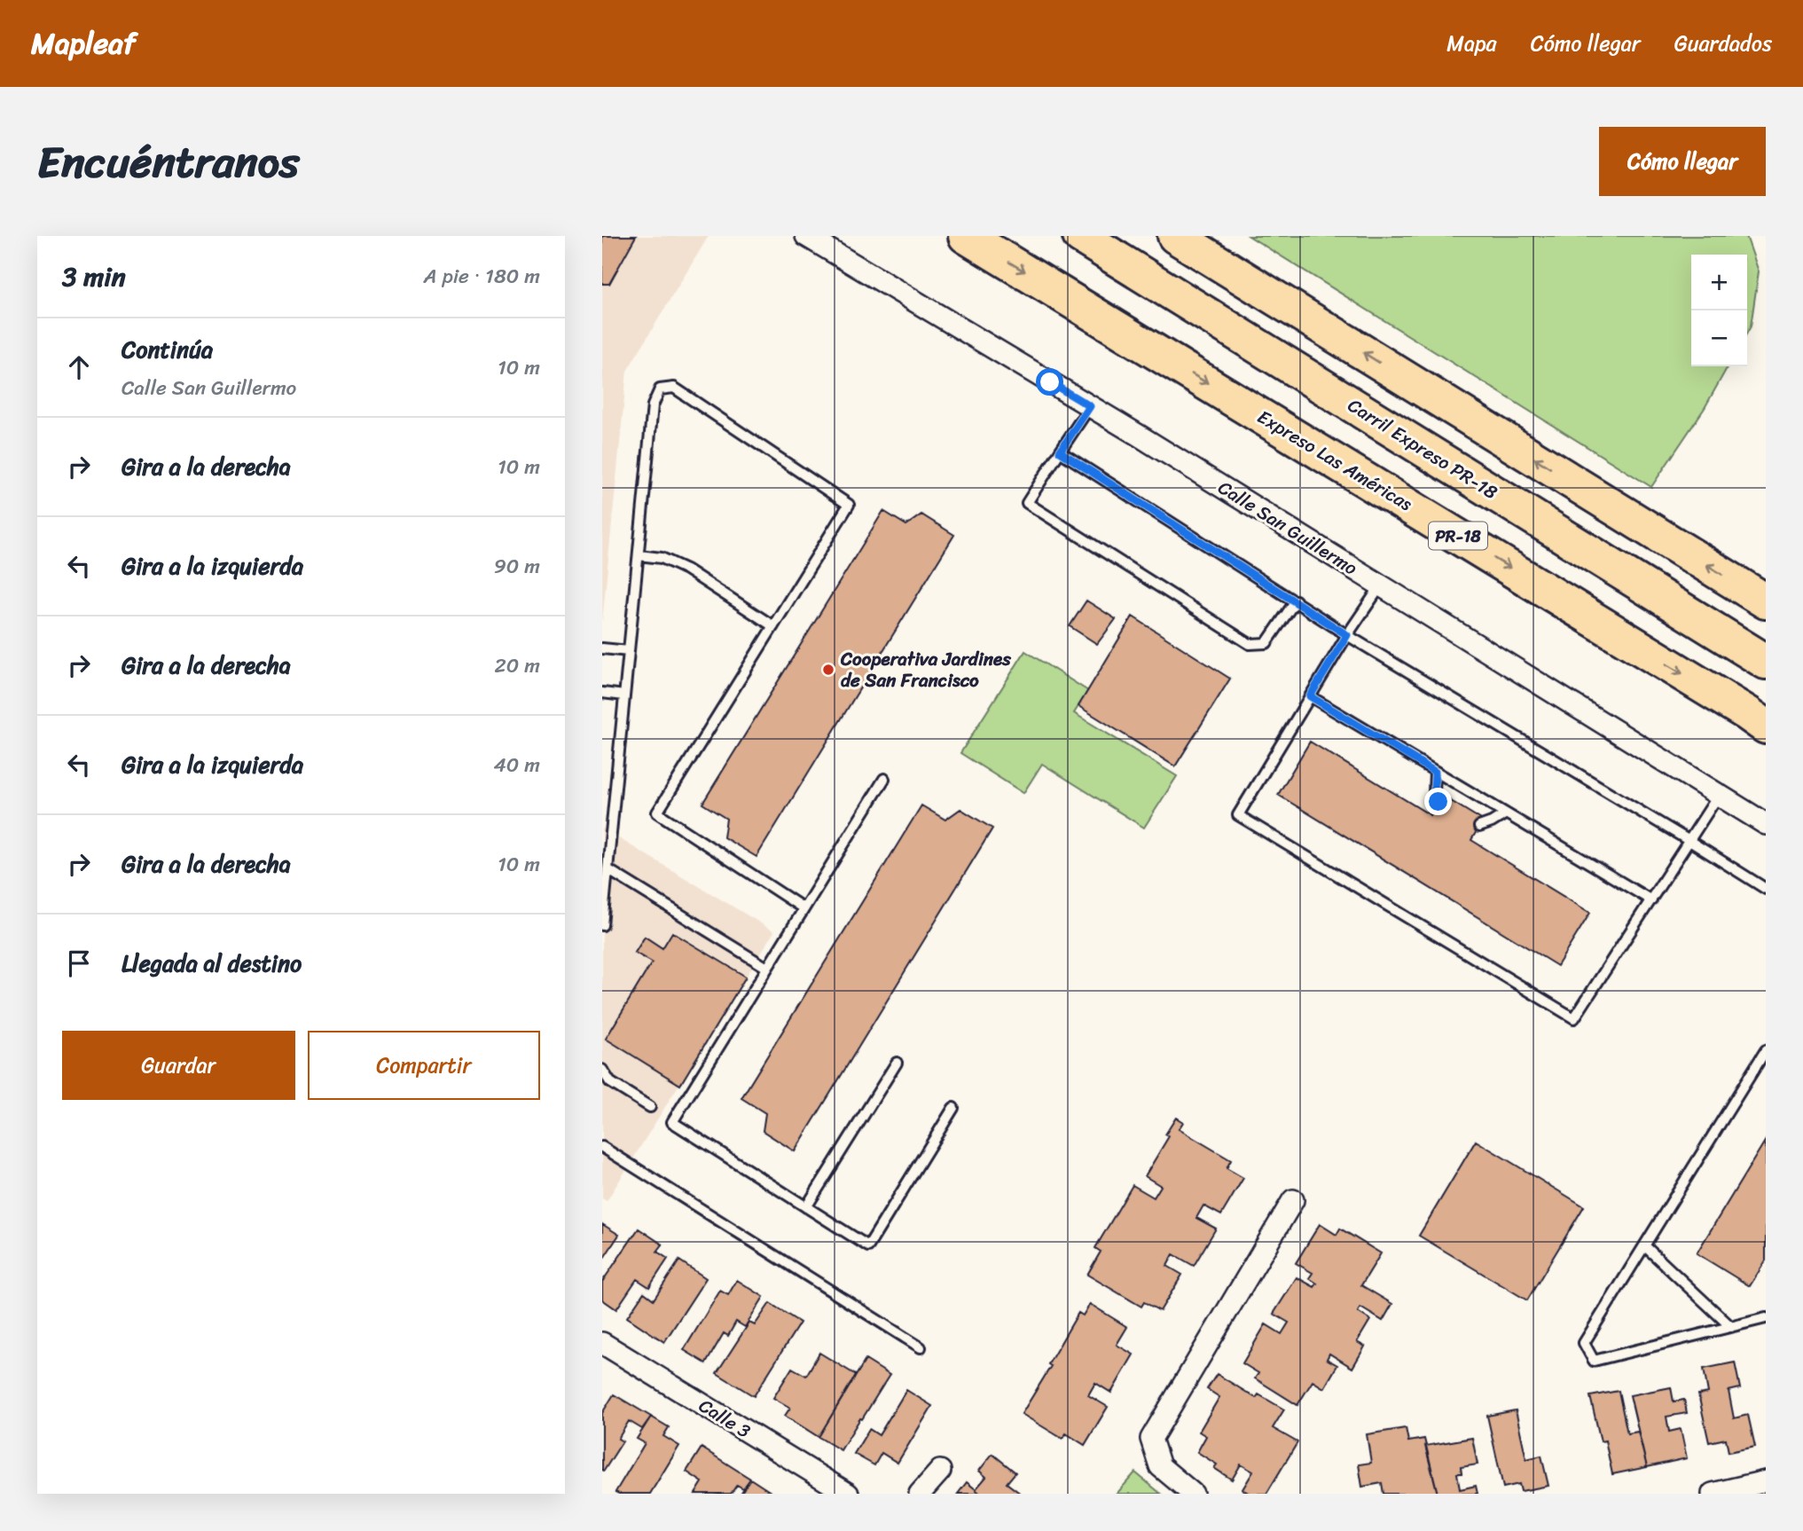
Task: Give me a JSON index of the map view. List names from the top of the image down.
{
  "streets": {
    "highway": ["Carril Expreso PR-18", "Expreso Las Américas", "PR-18"],
    "street": ["Calle San Guillermo", "Calle 3"]
  },
  "places": ["Cooperativa Jardines de San Francisco"],
  "page": {
    "header": "Mapleaf",
    "nav": ["Mapa", "Cómo llegar", "Guardados"],
    "title": "Encuéntranos",
    "buttons": [
      "Cómo llegar",
      ["Guardar", "Compartir"]
    ],
    "heading": ["3 min", "A pie · 180 m"],
    "map_buttons": ["+", "−"],
    "list": [
      ["Continúa", "Calle San Guillermo", "10 m"],
      ["Gira a la derecha", "10 m"],
      ["Gira a la izquierda", "90 m"],
      ["Gira a la derecha", "20 m"],
      ["Gira a la izquierda", "40 m"],
      ["Gira a la derecha", "10 m"],
      "Llegada al destino"
    ]
  }
}
